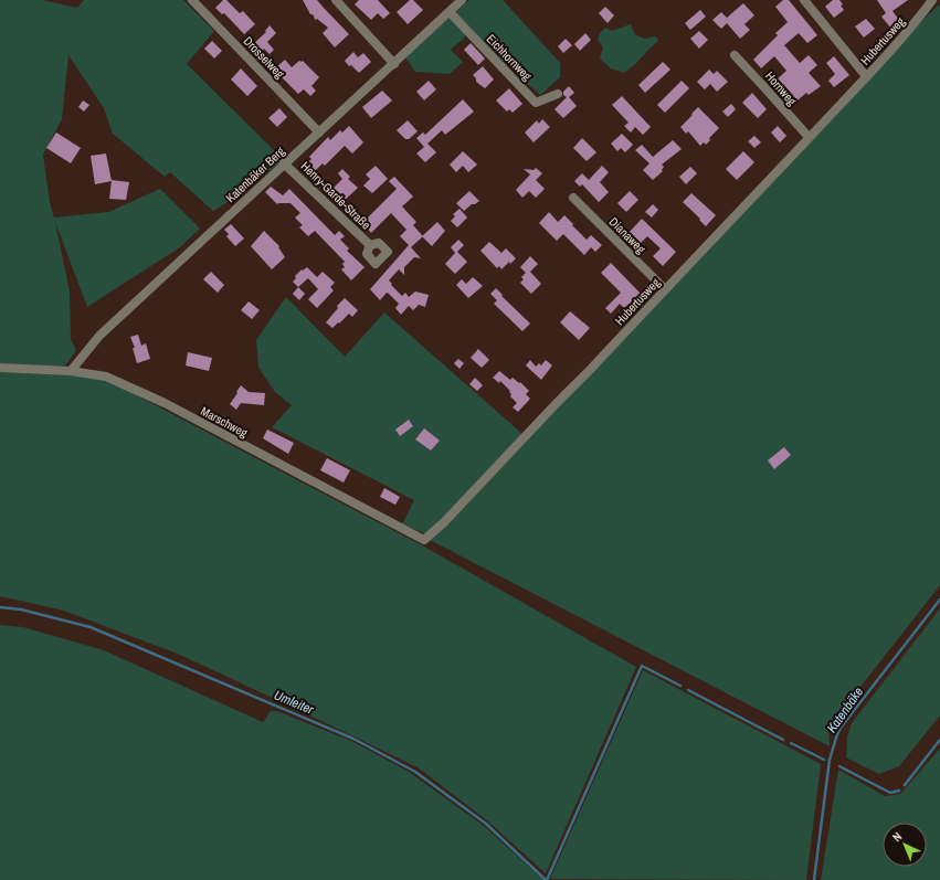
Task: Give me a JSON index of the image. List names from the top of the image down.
{
  "streets": {
    "street": [
      "Hubertusweg",
      "Drosselweg",
      "Eichhornweg",
      "Hornweg",
      "Katenbäker Berg",
      "Henry-Garde-Straße",
      "Dianaweg",
      "Marschweg"
    ]
  },
  "crossings": [
    ["Hubertusweg", "Hornweg"],
    ["Hubertusweg", "Dianaweg"],
    ["Hubertusweg", "Marschweg"],
    ["Drosselweg", "Katenbäker Berg"],
    ["Eichhornweg", "Katenbäker Berg"],
    ["Katenbäker Berg", "Henry-Garde-Straße"],
    ["Katenbäker Berg", "Marschweg"]
  ],
  "water": ["Umleiter", "Katenbäke"],
  "north": "top left"
}
